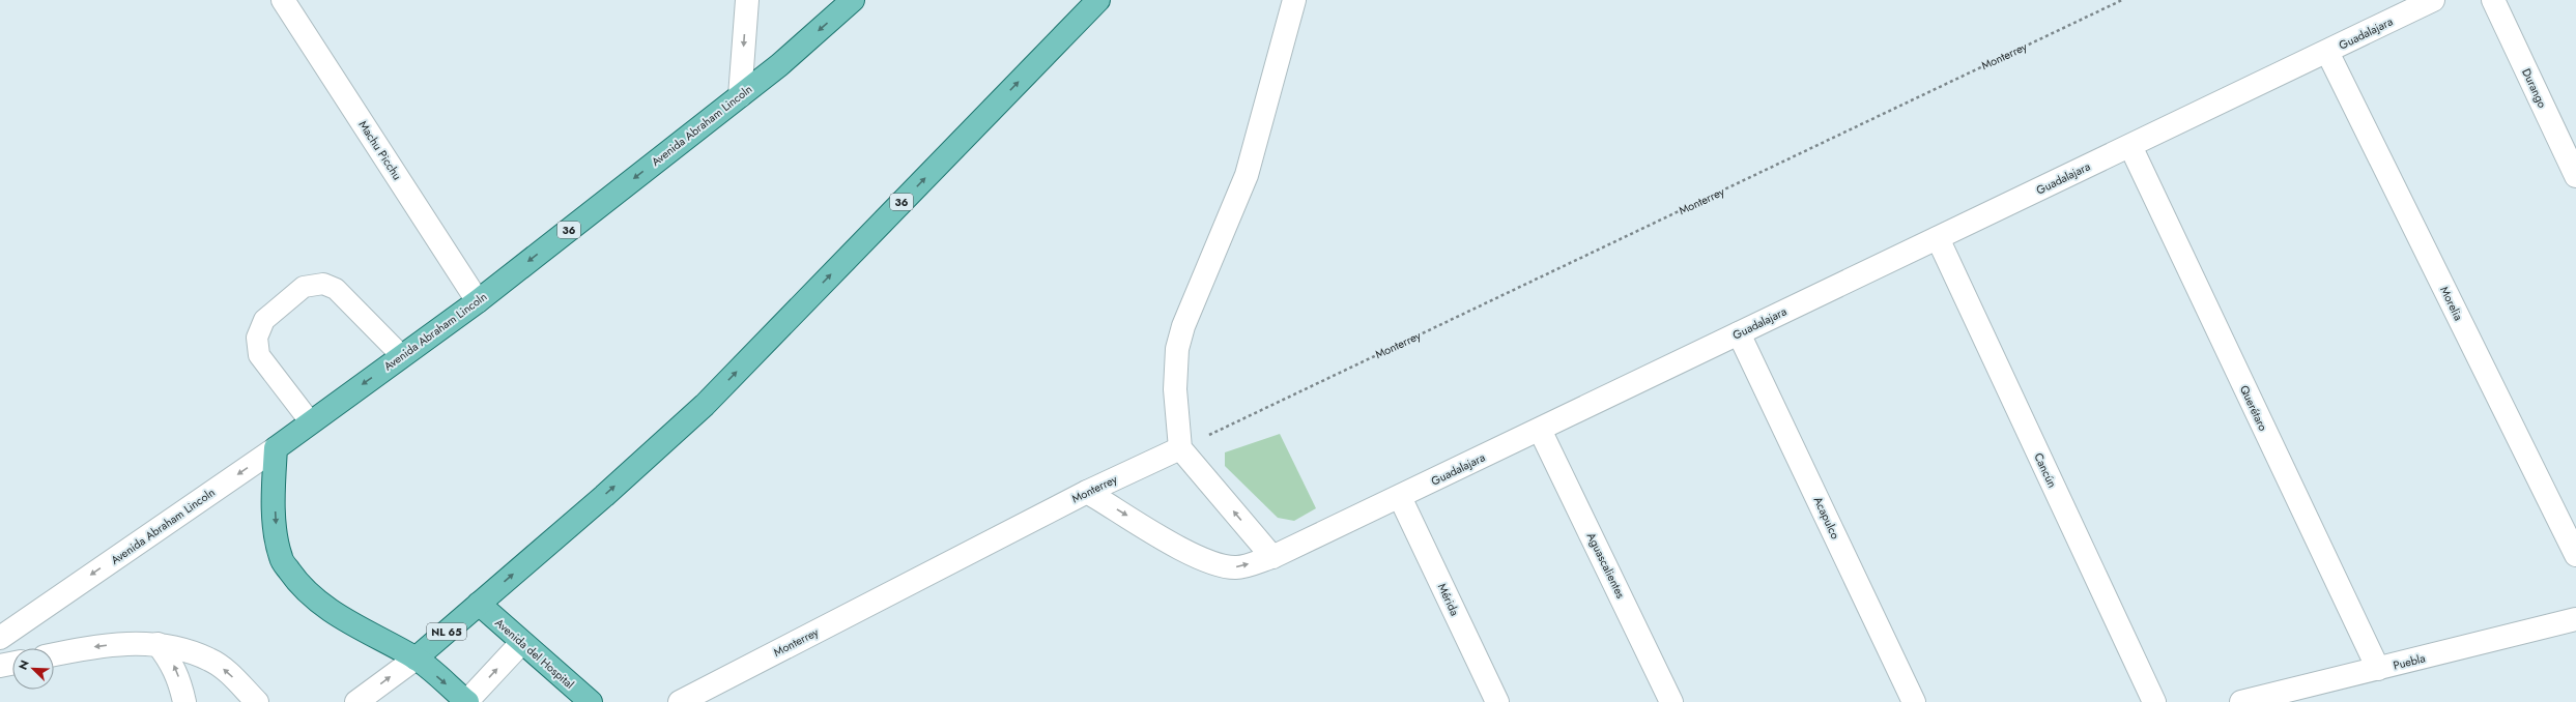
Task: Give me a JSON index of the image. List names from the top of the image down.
{
  "streets": {
    "main road": [
      "Avenida Abraham Lincoln",
      "36",
      "NL 65",
      "Avenida del Hospital"
    ],
    "street": [
      "Guadalajara",
      "Monterrey",
      "Durango",
      "Machu Picchu",
      "Morelia",
      "Querétaro",
      "Cancún",
      "Acapulco",
      "Aguascalientes",
      "Mérida",
      "Puebla"
    ]
  },
  "crossings": [
    ["Guadalajara", "Monterrey"],
    ["Guadalajara", "Morelia"],
    ["Guadalajara", "Querétaro"],
    ["Guadalajara", "Cancún"],
    ["Guadalajara", "Acapulco"],
    ["Guadalajara", "Aguascalientes"],
    ["Guadalajara", "Mérida"],
    ["Avenida Abraham Lincoln", "Machu Picchu"],
    ["36", "NL 65"],
    ["36", "Avenida del Hospital"],
    ["Querétaro", "Puebla"],
    ["NL 65", "Avenida del Hospital"]
  ],
  "one_way": ["Avenida Abraham Lincoln"],
  "north": "top left"
}
